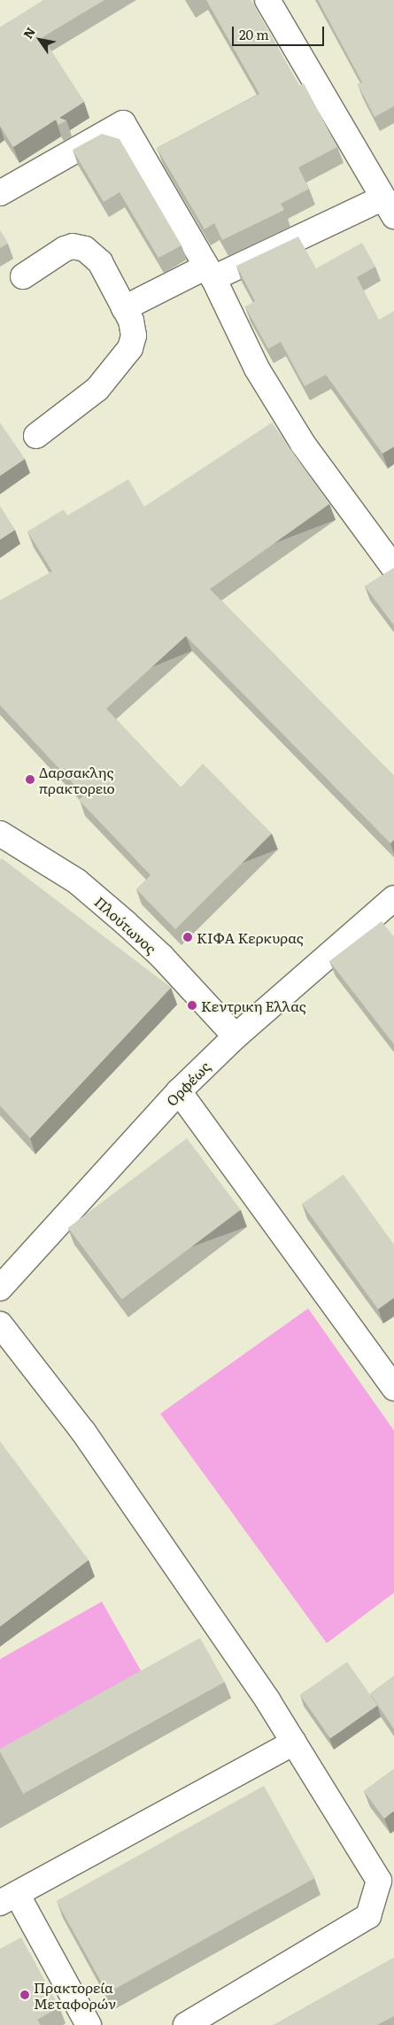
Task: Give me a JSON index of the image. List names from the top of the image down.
{
  "streets": {
    "street": ["Πλούτωνος", "Ορφέως"]
  },
  "crossings": [
    ["Πλούτωνος", "Ορφέως"]
  ],
  "places": [
    "Δαρσακλης πρακτορειο",
    "ΚΙΦΑ Κερκυρας",
    "Κεντρικη Ελλας",
    "Πρακτορεία Μεταφορών"
  ],
  "scale_bar": "20 m",
  "north": "top left"
}
